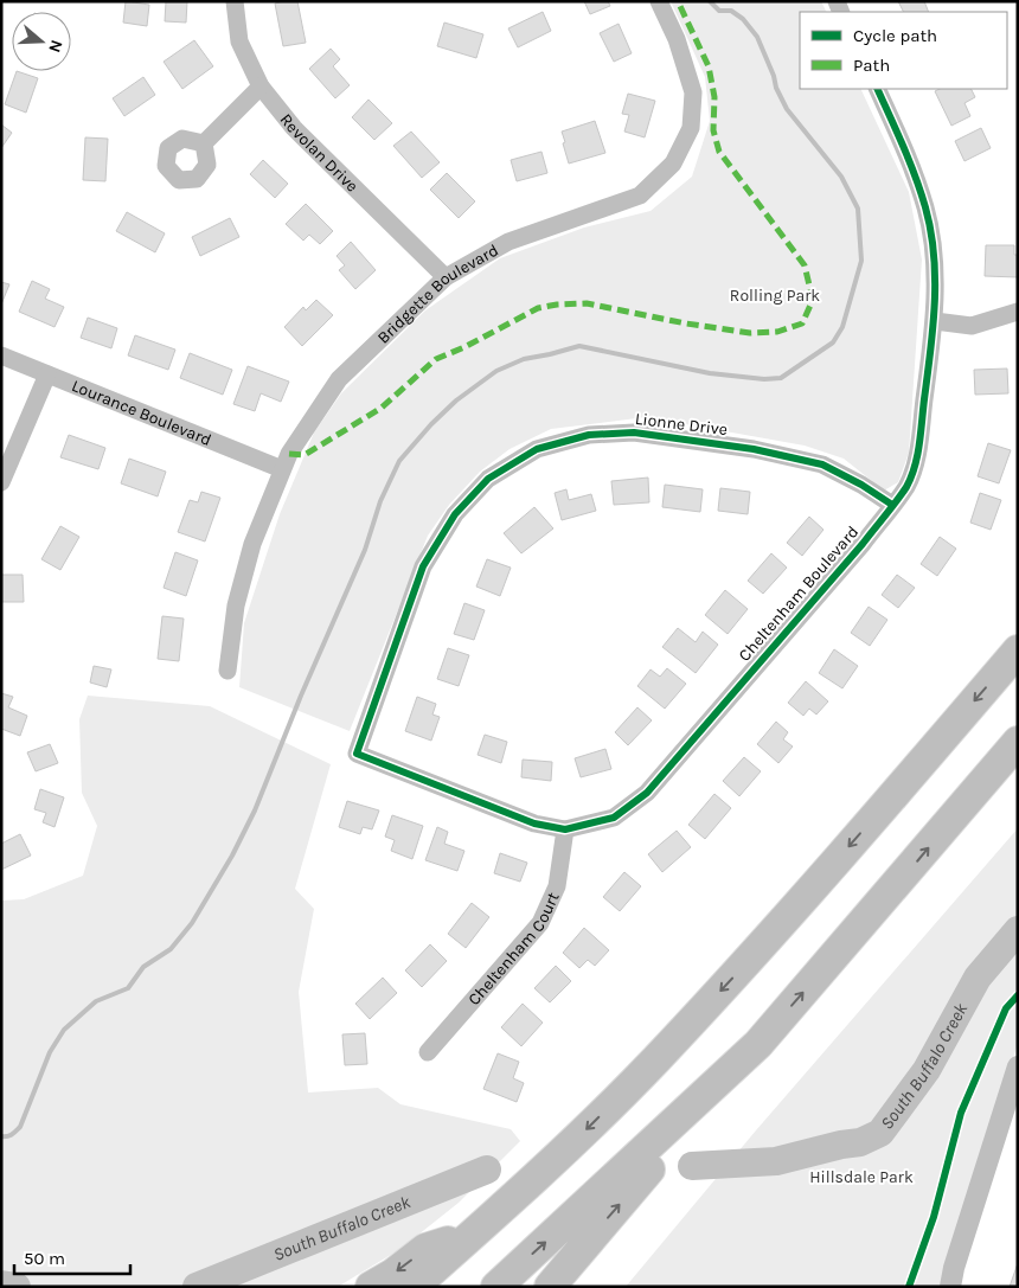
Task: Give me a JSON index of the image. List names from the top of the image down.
{
  "streets": {
    "street": [
      "Revolan Drive",
      "Bridgette Boulevard",
      "Lourance Boulevard",
      "Lionne Drive",
      "Cheltenham Boulevard",
      "Cheltenham Court"
    ]
  },
  "crossings": [
    ["Revolan Drive", "Bridgette Boulevard"],
    ["Bridgette Boulevard", "Lourance Boulevard"],
    ["Lionne Drive", "Cheltenham Boulevard"],
    ["Cheltenham Boulevard", "Cheltenham Court"]
  ],
  "water": ["South Buffalo Creek"],
  "parks": ["Rolling Park", "Hillsdale Park"],
  "legend": ["Cycle path", "Path"],
  "scale_bar": "50 m",
  "north": "right"
}
